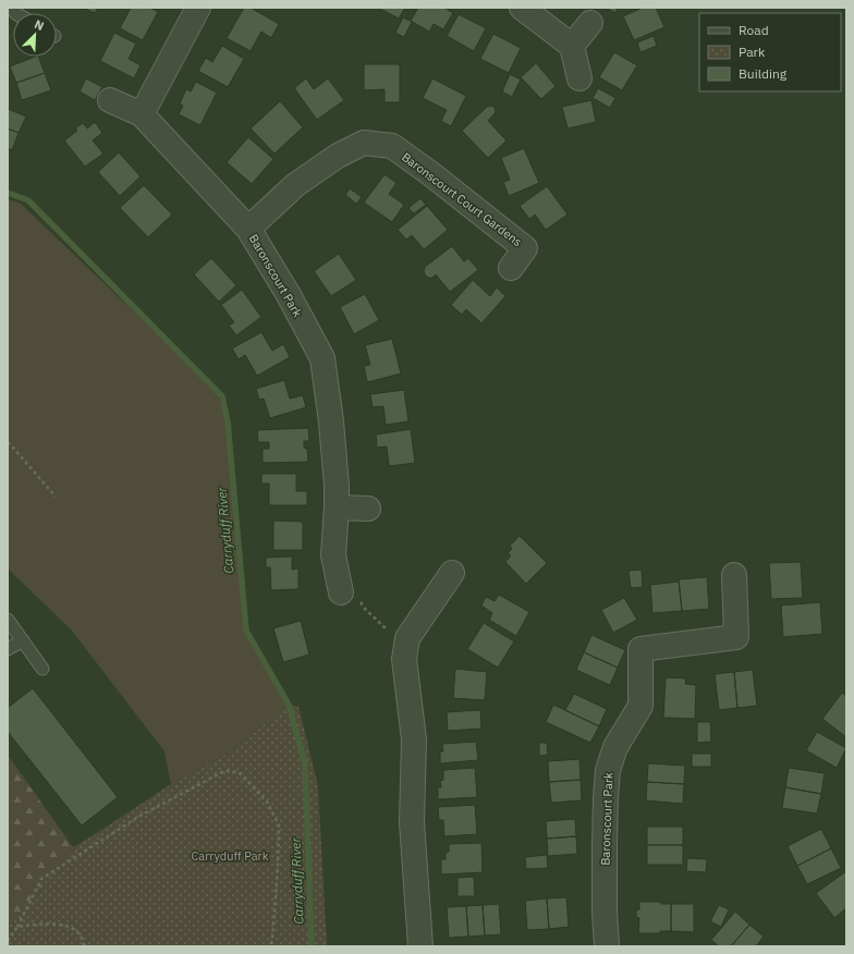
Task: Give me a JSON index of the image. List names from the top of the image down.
{
  "streets": {
    "street": ["Baronscourt Court Gardens", "Baronscourt Park"]
  },
  "crossings": [
    ["Baronscourt Court Gardens", "Baronscourt Park"]
  ],
  "water": ["Carryduff River"],
  "parks": ["Carryduff Park"],
  "legend": ["Road", "Park", "Building"],
  "north": "top right"
}
